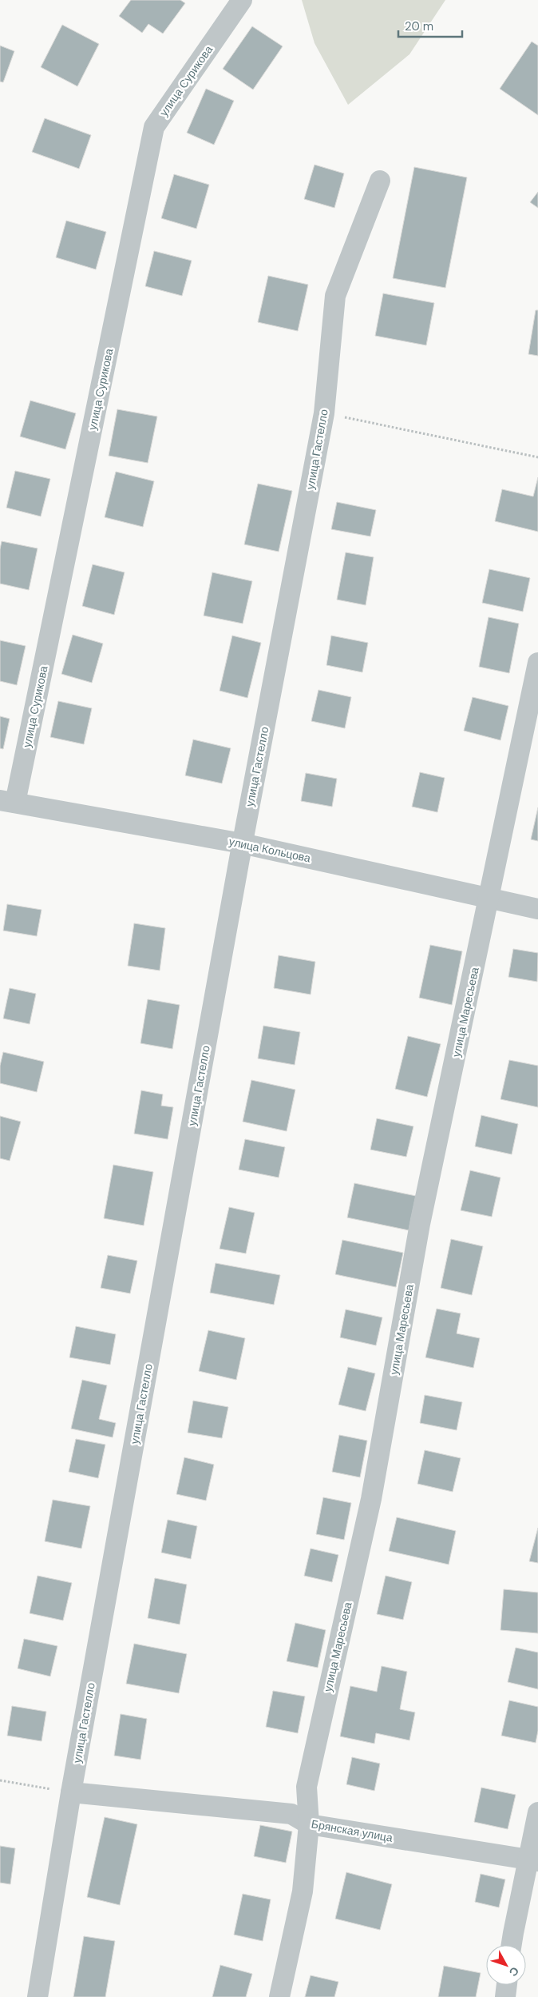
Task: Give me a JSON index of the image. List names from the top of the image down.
{
  "streets": {
    "street": [
      "улица Сурикова",
      "улица Гастелло",
      "улица Кольцова",
      "улица Маресьева",
      "Брянская улица"
    ]
  },
  "crossings": [
    ["улица Сурикова", "улица Кольцова"],
    ["улица Гастелло", "улица Кольцова"],
    ["улица Гастелло", "Брянская улица"],
    ["улица Кольцова", "улица Маресьева"],
    ["улица Маресьева", "Брянская улица"]
  ],
  "scale_bar": "20 m",
  "north": "bottom right"
}
